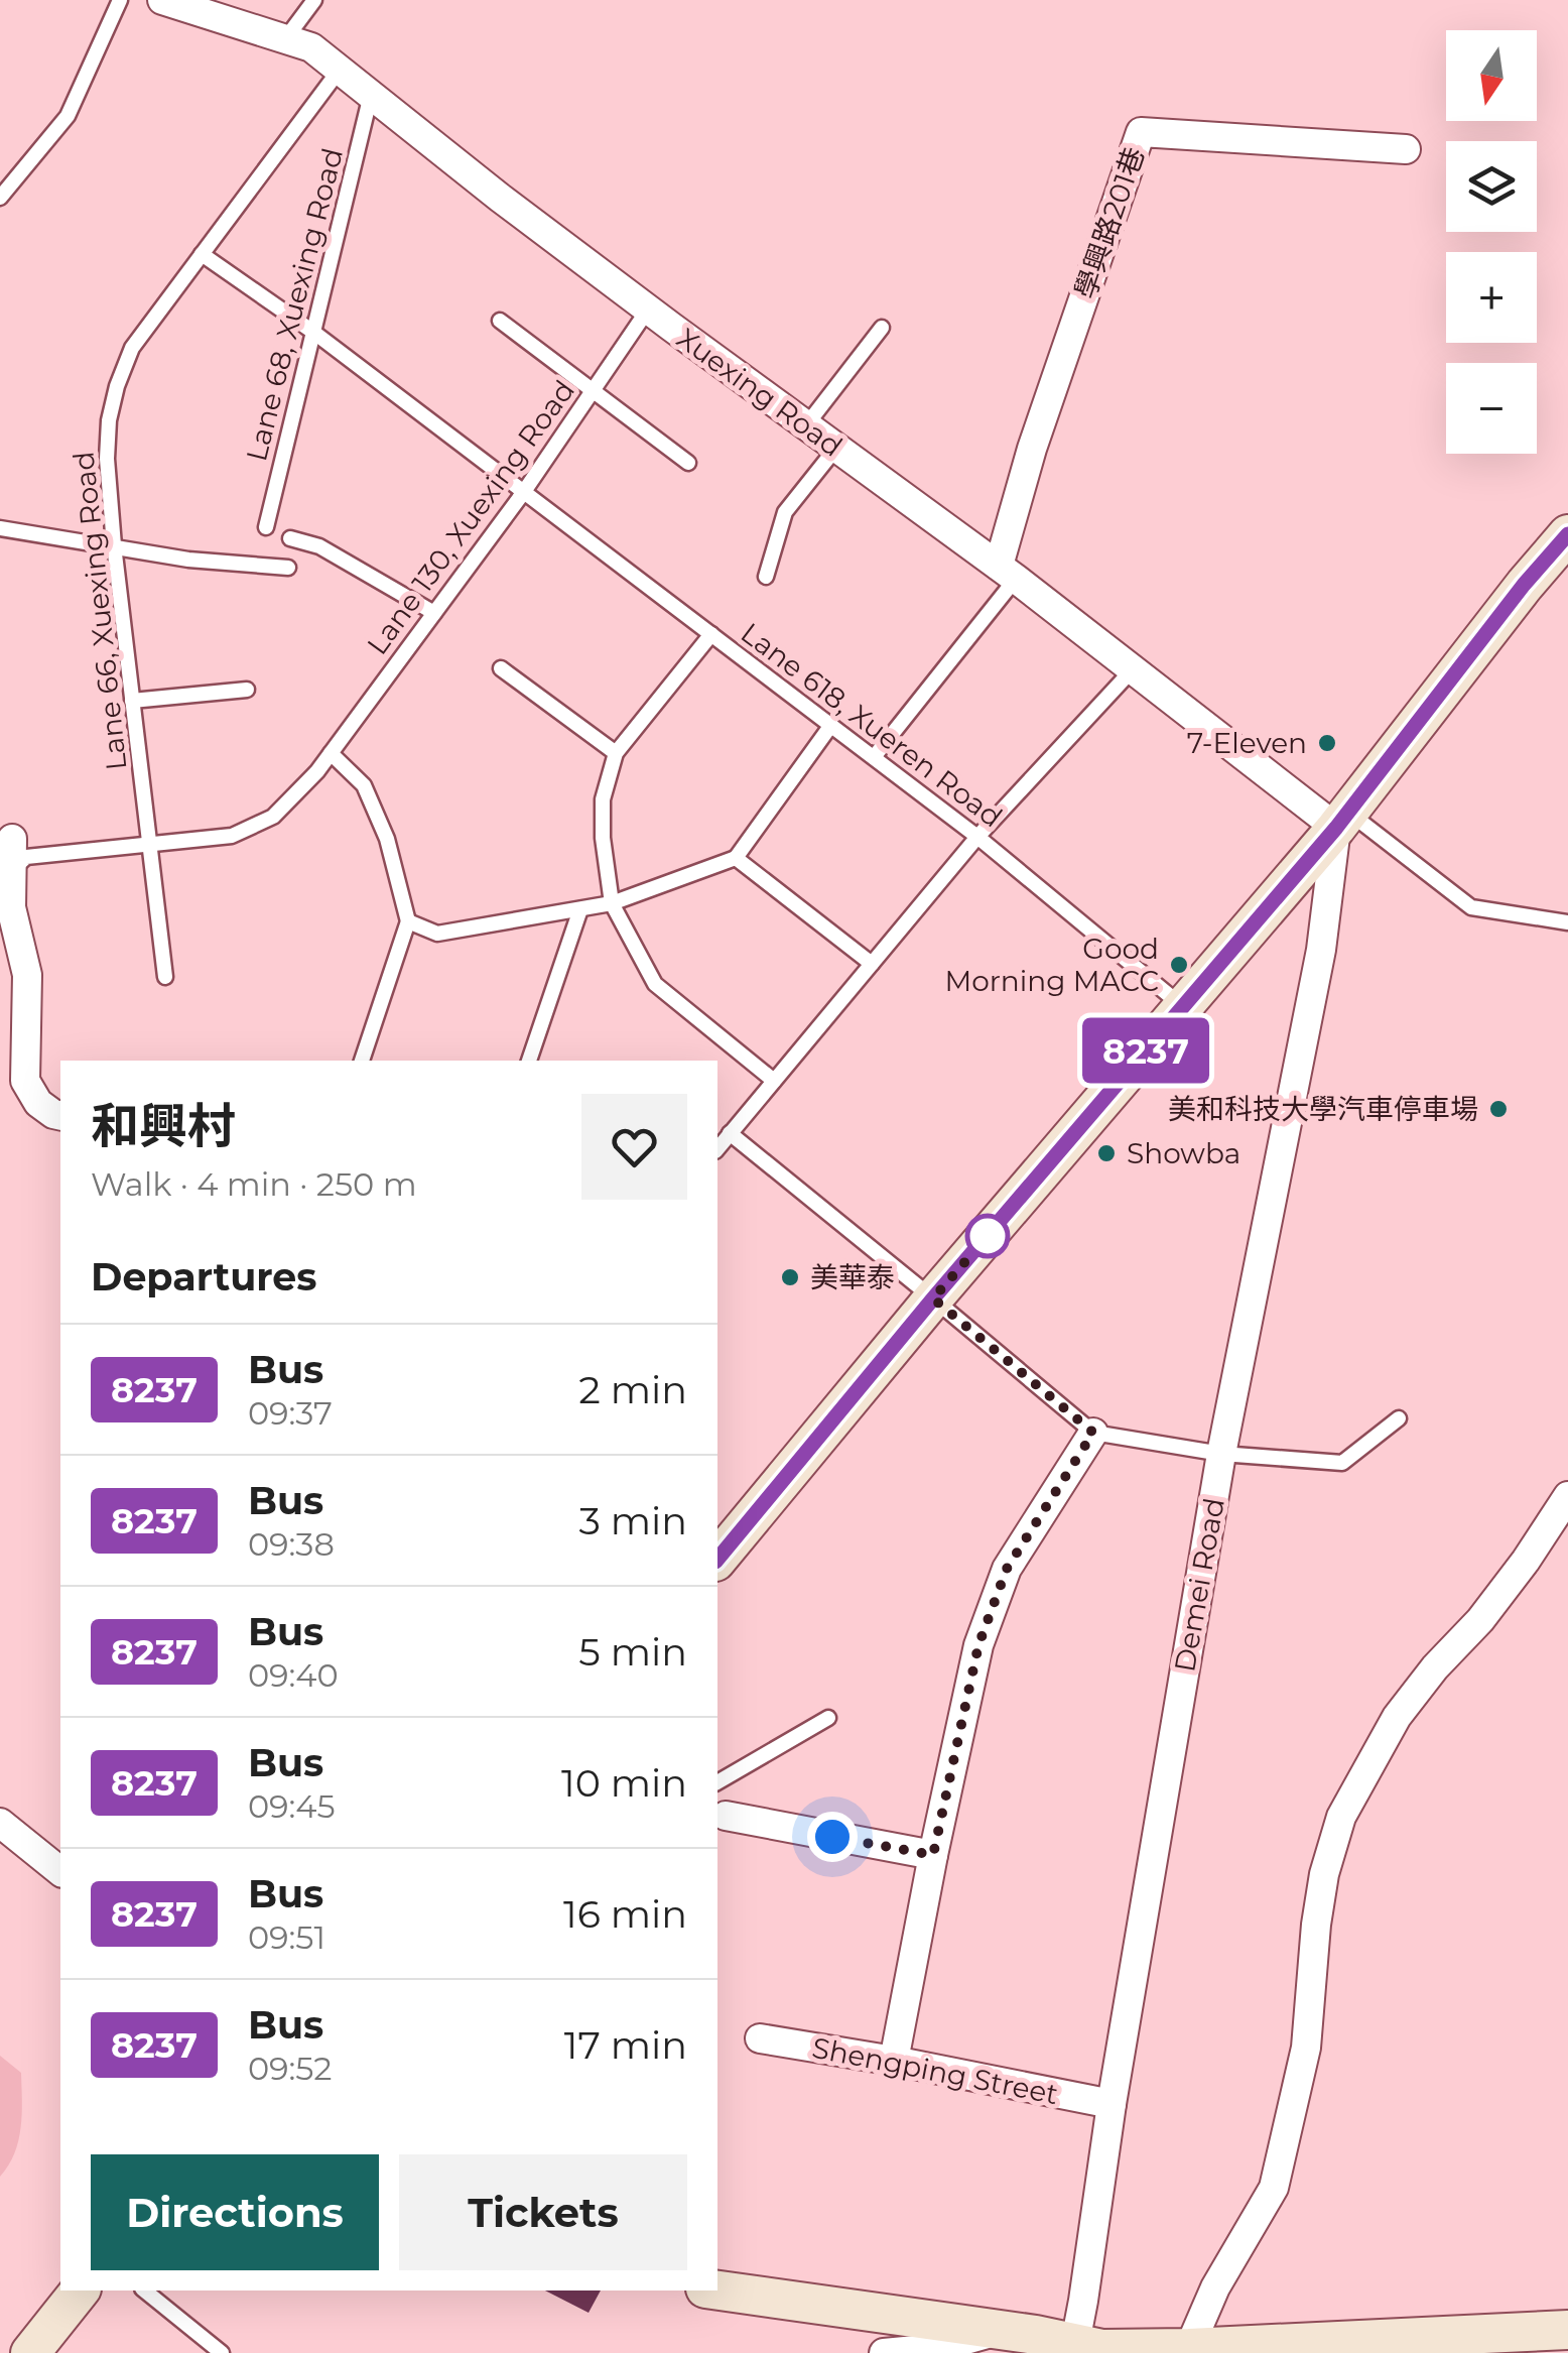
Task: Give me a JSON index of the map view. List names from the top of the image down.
{
  "streets": {
    "street": [
      "學興路201巷",
      "Xuexing Road",
      "Demei Road",
      "Shengping Street"
    ],
    "lane": [
      "Lane 68, Xuexing Road",
      "Lane 130, Xuexing Road",
      "Lane 66, Xuexing Road",
      "Lane 618, Xueren Road"
    ]
  },
  "crossings": [
    ["學興路201巷", "Xuexing Road"],
    ["Lane 68, Xuexing Road", "Xuexing Road"],
    ["Lane 68, Xuexing Road", "Lane 618, Xueren Road"],
    ["Xuexing Road", "Lane 130, Xuexing Road"],
    ["Xuexing Road", "Lane 66, Xuexing Road"],
    ["Xuexing Road", "Demei Road"],
    ["Lane 130, Xuexing Road", "Lane 66, Xuexing Road"],
    ["Lane 130, Xuexing Road", "Lane 618, Xueren Road"],
    ["Lane 66, Xuexing Road", "Lane 618, Xueren Road"],
    ["Demei Road", "Shengping Street"]
  ],
  "places": [
    "7-Eleven",
    "Good Morning MACC",
    "美和科技大學汽車停車場",
    "Showba",
    "美華泰"
  ],
  "lines": ["bus line 8237"],
  "north": "bottom",
  "page": {
    "on_map": "8237",
    "map_buttons": ["+", "−"],
    "heading": [
      ["和興村", "Walk · 4 min · 250 m"],
      "Departures"
    ],
    "list": [
      {
        "mark": "8237",
        "name": "Bus",
        "note": "09:37",
        "value": "2 min"
      },
      {
        "mark": "8237",
        "name": "Bus",
        "note": "09:38",
        "value": "3 min"
      },
      {
        "mark": "8237",
        "name": "Bus",
        "note": "09:40",
        "value": "5 min"
      },
      {
        "mark": "8237",
        "name": "Bus",
        "note": "09:45",
        "value": "10 min"
      },
      {
        "mark": "8237",
        "name": "Bus",
        "note": "09:51",
        "value": "16 min"
      },
      {
        "mark": "8237",
        "name": "Bus",
        "note": "09:52",
        "value": "17 min"
      }
    ],
    "buttons": ["Directions", "Tickets"]
  }
}
